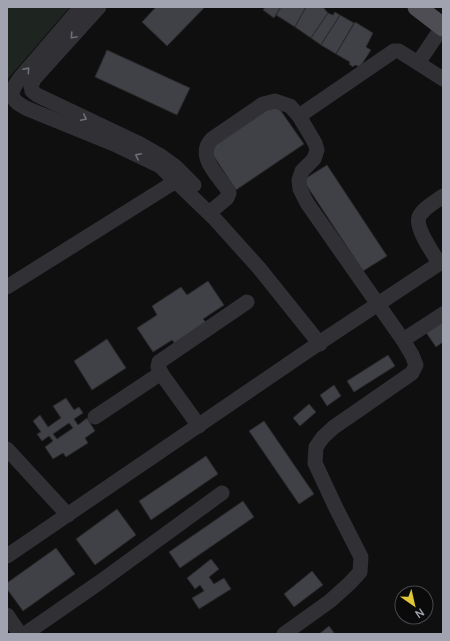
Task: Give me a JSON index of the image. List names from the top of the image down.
{
  "north": "bottom right"
}
